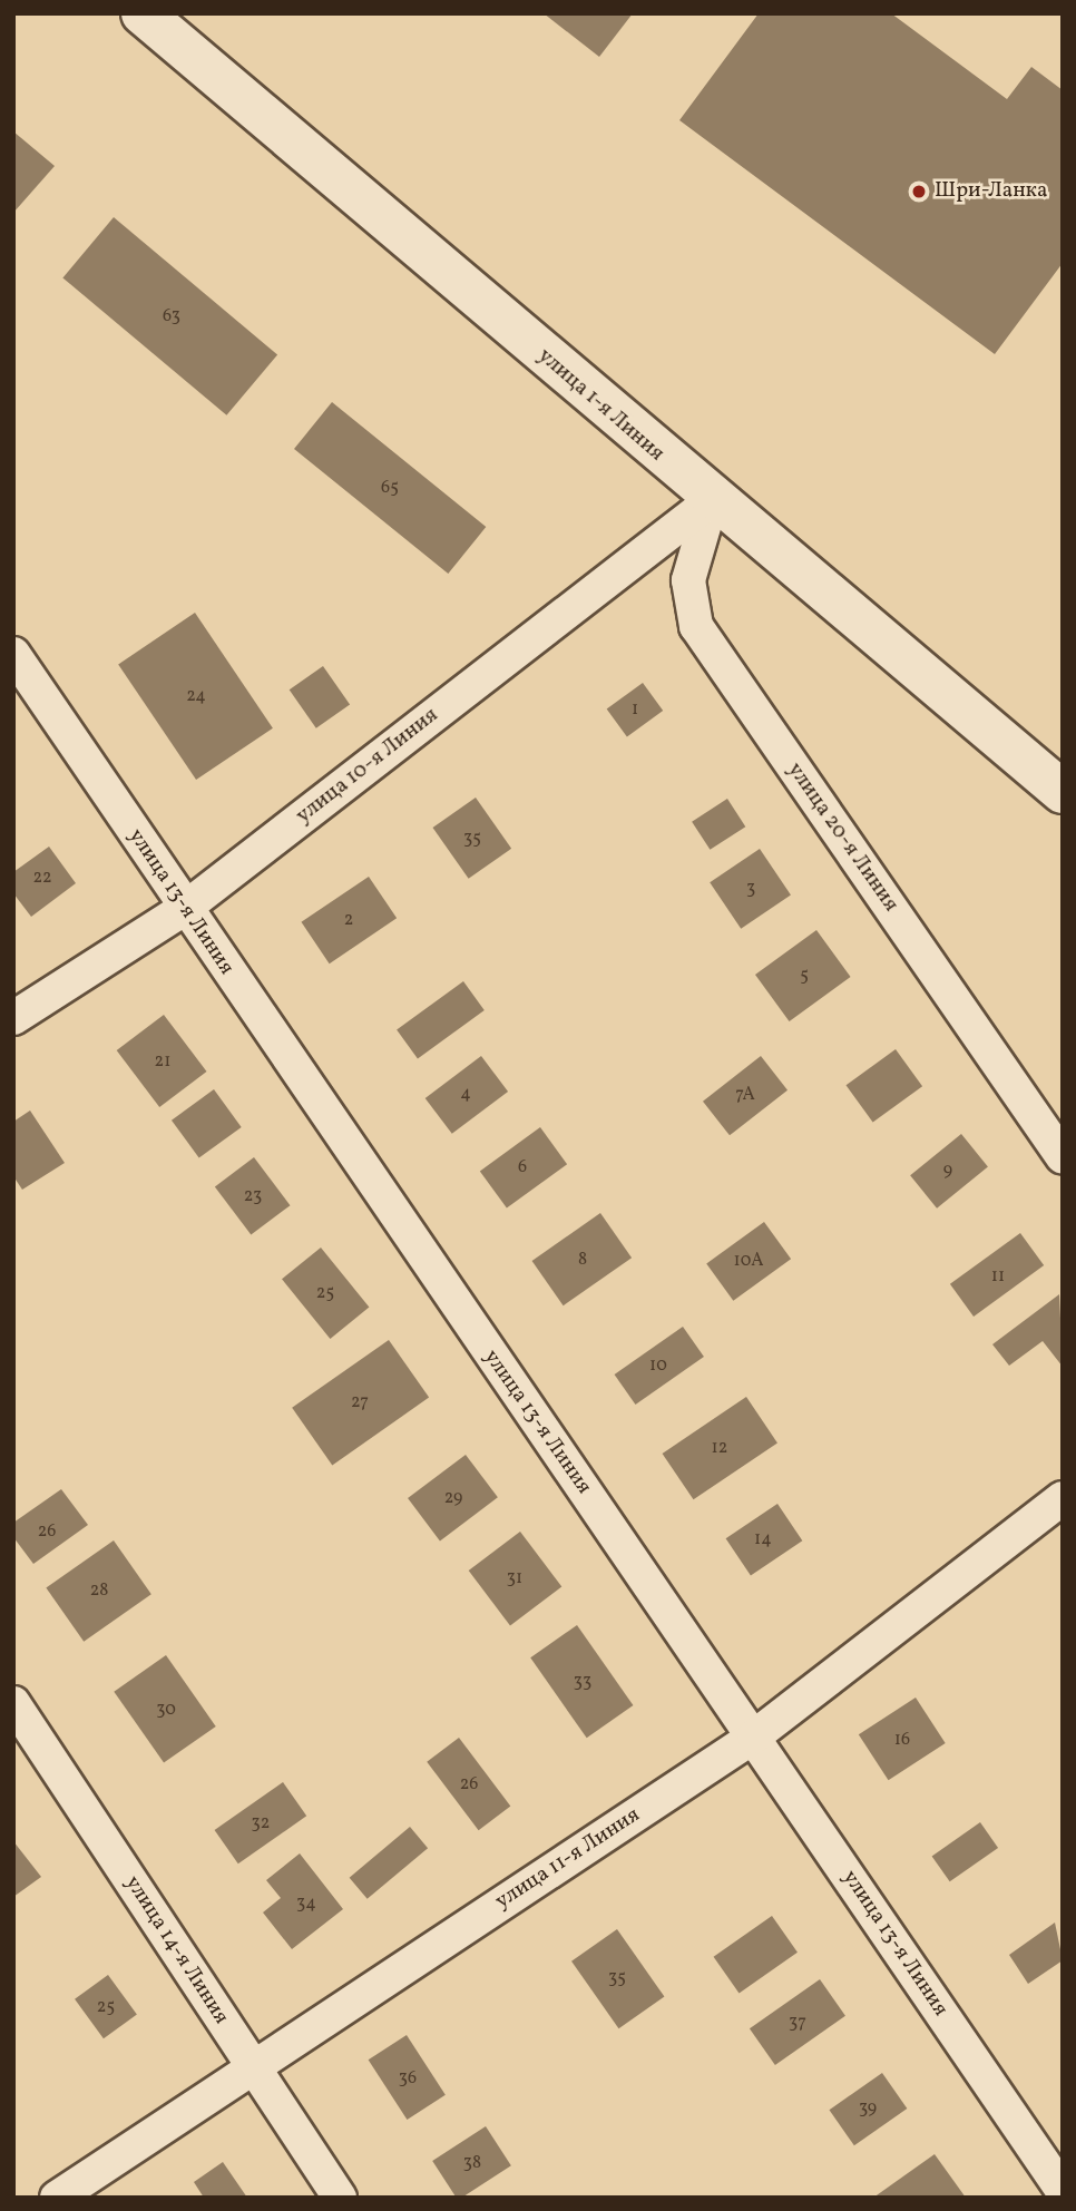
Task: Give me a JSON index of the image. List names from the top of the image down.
{
  "streets": {
    "main road": ["улица 1-я Линия"],
    "street": [
      "улица 10-я Линия",
      "улица 20-я Линия",
      "улица 13-я Линия",
      "улица 11-я Линия",
      "улица 14-я Линия"
    ]
  },
  "crossings": [
    ["улица 1-я Линия", "улица 10-я Линия"],
    ["улица 1-я Линия", "улица 20-я Линия"],
    ["улица 10-я Линия", "улица 20-я Линия"],
    ["улица 10-я Линия", "улица 13-я Линия"],
    ["улица 13-я Линия", "улица 11-я Линия"],
    ["улица 11-я Линия", "улица 14-я Линия"]
  ],
  "places": ["Шри-Ланка"],
  "house_numbers": [
    "63",
    "65",
    "24",
    "1",
    "35",
    "22",
    "3",
    "2",
    "5",
    "21",
    "4",
    "7А",
    "6",
    "9",
    "23",
    "8",
    "10А",
    "11",
    "25",
    "10",
    "27",
    "12",
    "29",
    "26",
    "14",
    "31",
    "28",
    "33",
    "30",
    "16",
    "26",
    "32",
    "34",
    "35",
    "25",
    "37",
    "36",
    "39",
    "38"
  ]
}
